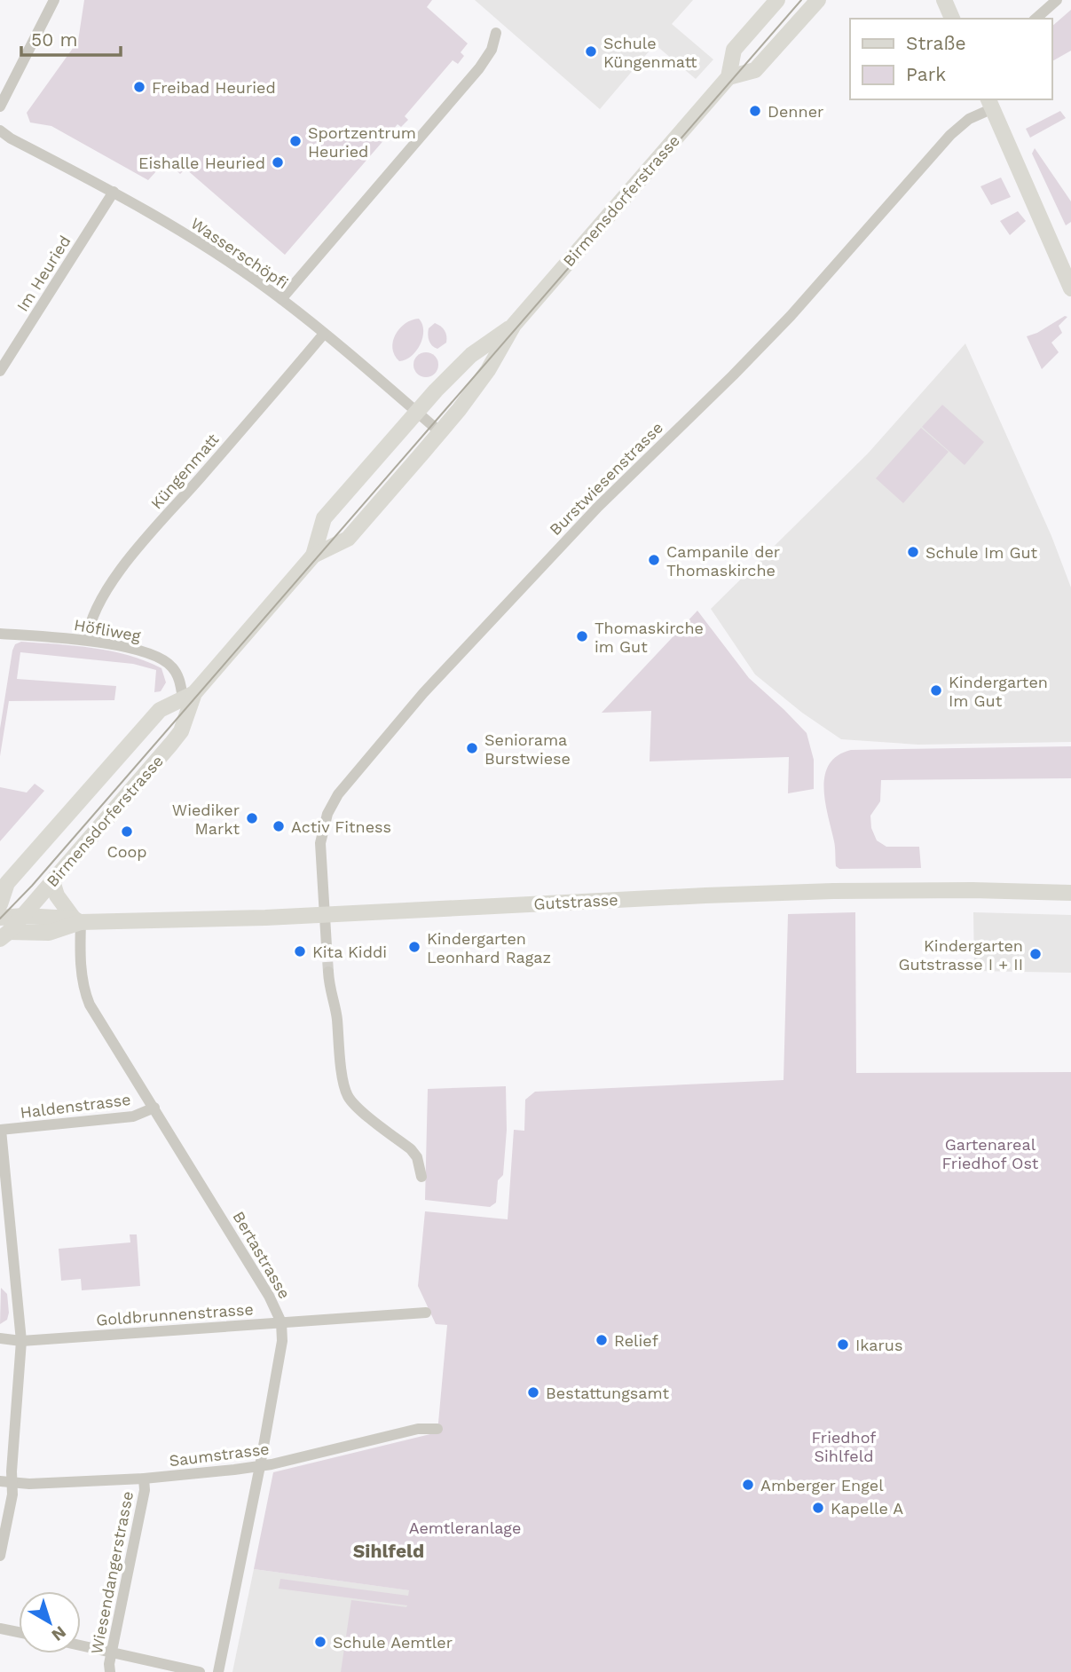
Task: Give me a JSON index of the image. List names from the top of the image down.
{
  "streets": {
    "main road": ["Birmensdorferstrasse", "Gutstrasse"],
    "street": [
      "Wasserschöpfi",
      "Im Heuried",
      "Küngenmatt",
      "Burstwiesenstrasse",
      "Höfliweg",
      "Haldenstrasse",
      "Bertastrasse",
      "Goldbrunnenstrasse",
      "Saumstrasse",
      "Wiesendangerstrasse"
    ]
  },
  "crossings": [
    ["Birmensdorferstrasse", "Wasserschöpfi"],
    ["Birmensdorferstrasse", "Höfliweg"],
    ["Birmensdorferstrasse", "Gutstrasse"],
    ["Wasserschöpfi", "Im Heuried"],
    ["Wasserschöpfi", "Küngenmatt"],
    ["Küngenmatt", "Höfliweg"],
    ["Burstwiesenstrasse", "Gutstrasse"],
    ["Gutstrasse", "Bertastrasse"],
    ["Haldenstrasse", "Bertastrasse"],
    ["Bertastrasse", "Goldbrunnenstrasse"],
    ["Bertastrasse", "Saumstrasse"],
    ["Saumstrasse", "Wiesendangerstrasse"]
  ],
  "districts": ["Sihlfeld"],
  "parks": ["Gartenareal Friedhof Ost", "Friedhof Sihlfeld", "Aemtleranlage"],
  "places": [
    "Schule Küngenmatt",
    "Freibad Heuried",
    "Denner",
    "Sportzentrum Heuried",
    "Eishalle Heuried",
    "Schule Im Gut",
    "Campanile der Thomaskirche",
    "Thomaskirche im Gut",
    "Kindergarten Im Gut",
    "Seniorama Burstwiese",
    "Wiediker Markt",
    "Activ Fitness",
    "Coop",
    "Kindergarten Leonhard Ragaz",
    "Kita Kiddi",
    "Kindergarten Gutstrasse I + II",
    "Relief",
    "Ikarus",
    "Bestattungsamt",
    "Amberger Engel",
    "Kapelle A",
    "Schule Aemtler"
  ],
  "legend": ["Straße", "Park"],
  "scale_bar": "50 m",
  "north": "bottom right"
}
